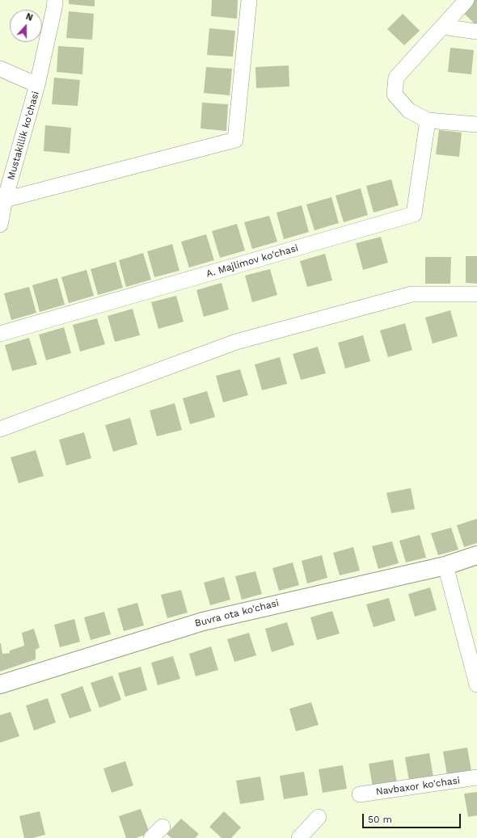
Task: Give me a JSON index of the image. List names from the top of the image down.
{
  "streets": {
    "main road": ["Buvra ota ko'chasi"],
    "street": ["Mustakillik ko'chasi", "A. Majlimov ko'chasi", "Navbaxor ko'chasi"]
  },
  "scale_bar": "50 m",
  "north": "top"
}
